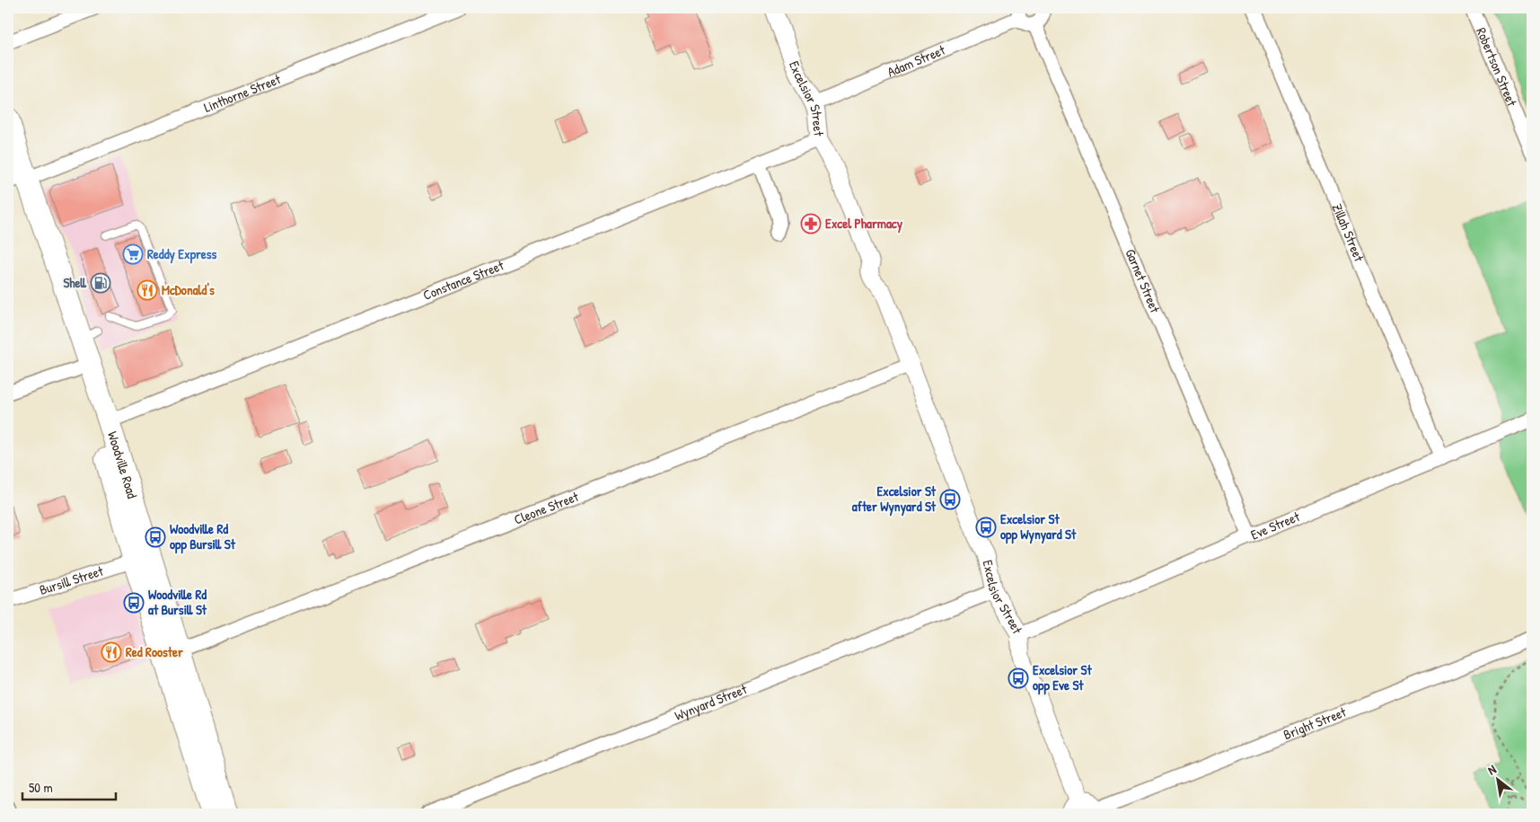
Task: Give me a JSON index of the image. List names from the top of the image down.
{
  "streets": {
    "main road": ["Woodville Road"],
    "street": [
      "Adam Street",
      "Robertson Street",
      "Linthorne Street",
      "Excelsior Street",
      "Zillah Street",
      "Constance Street",
      "Garnet Street",
      "Cleone Street",
      "Eve Street",
      "Bursill Street",
      "Wynyard Street",
      "Bright Street"
    ]
  },
  "crossings": [
    ["Adam Street", "Excelsior Street"],
    ["Linthorne Street", "Woodville Road"],
    ["Excelsior Street", "Constance Street"],
    ["Excelsior Street", "Cleone Street"],
    ["Excelsior Street", "Eve Street"],
    ["Excelsior Street", "Wynyard Street"],
    ["Zillah Street", "Eve Street"],
    ["Constance Street", "Woodville Road"],
    ["Garnet Street", "Eve Street"],
    ["Woodville Road", "Cleone Street"],
    ["Woodville Road", "Bursill Street"]
  ],
  "places": {
    "pharmacy": ["Excel Pharmacy"],
    "supermarket": ["Reddy Express"],
    "fuel station": ["Shell"],
    "restaurant": ["McDonald's", "Red Rooster"],
    "bus stop": [
      "Excelsior St after Wynyard St",
      "Excelsior St opp Wynyard St",
      "Woodville Rd opp Bursill St",
      "Woodville Rd at Bursill St",
      "Excelsior St opp Eve St"
    ]
  },
  "scale_bar": "50 m",
  "north": "top left"
}
